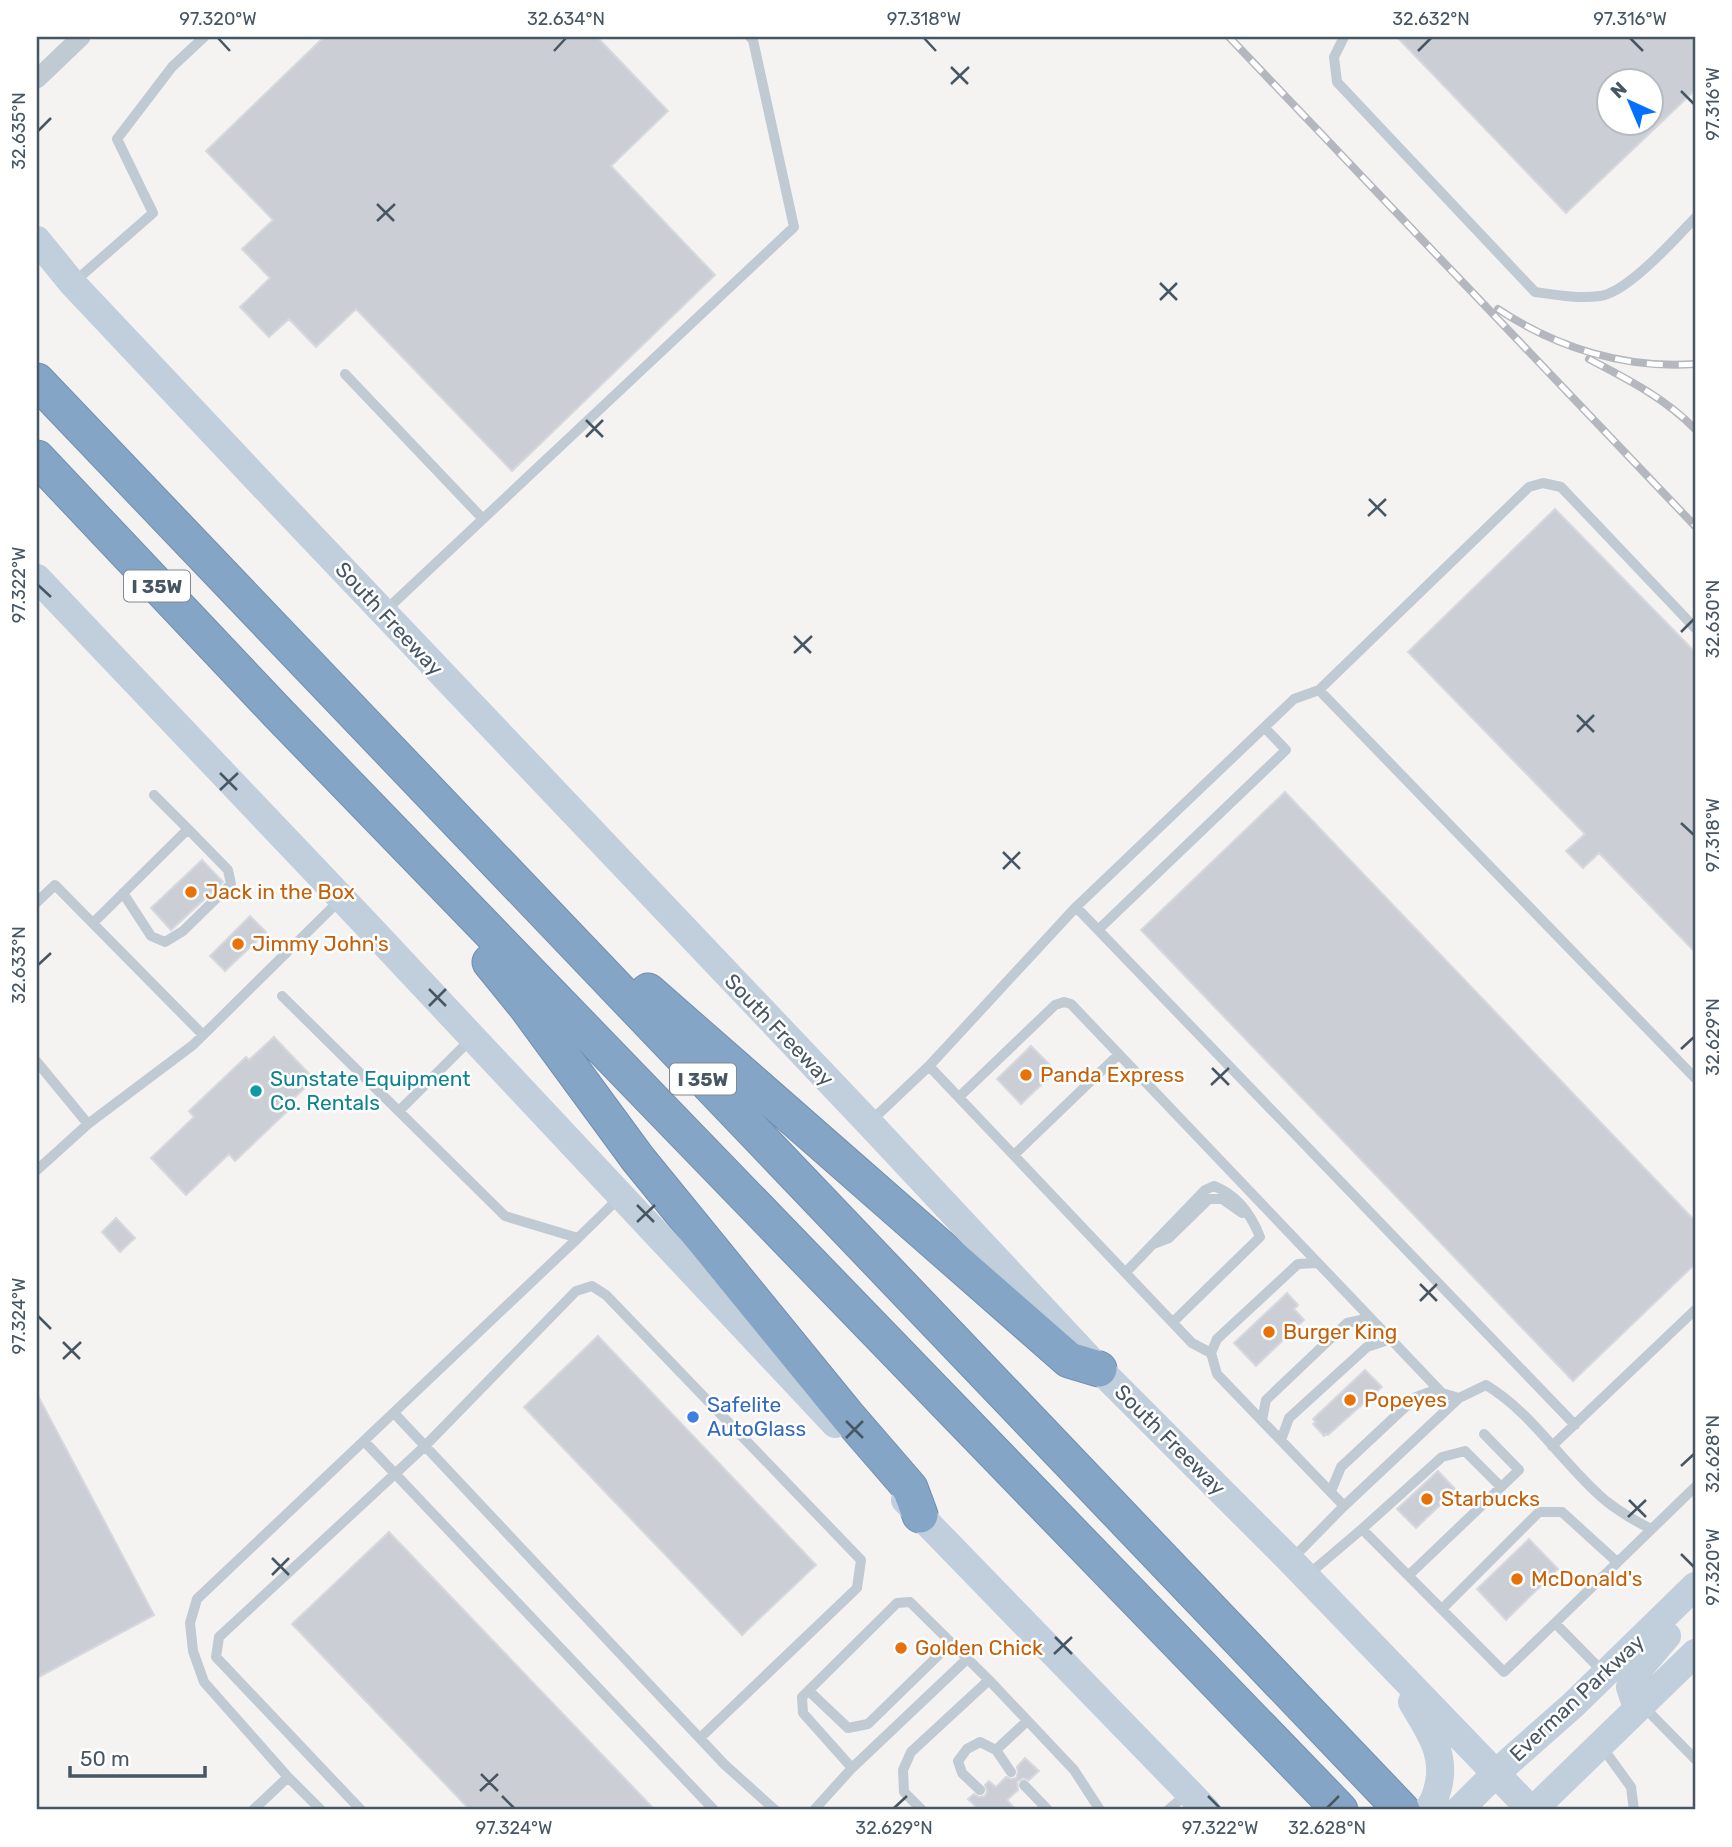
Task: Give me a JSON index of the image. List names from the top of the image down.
{
  "streets": {
    "highway": ["I 35W"],
    "main road": ["South Freeway", "Everman Parkway"]
  },
  "crossings": [
    ["South Freeway", "Everman Parkway"]
  ],
  "places": [
    "Jack in the Box",
    "Jimmy John's",
    "Panda Express",
    "Sunstate Equipment Co. Rentals",
    "Burger King",
    "Popeyes",
    "Safelite AutoGlass",
    "Starbucks",
    "McDonald's",
    "Golden Chick"
  ],
  "scale_bar": "50 m",
  "north": "top left",
  "coordinates": [
    "97.320°W",
    "32.634°N",
    "97.318°W",
    "32.632°N",
    "97.316°W",
    "32.635°N",
    "97.322°W",
    "32.630°N",
    "32.633°N",
    "32.629°N",
    "97.324°W",
    "32.628°N"
  ]
}
